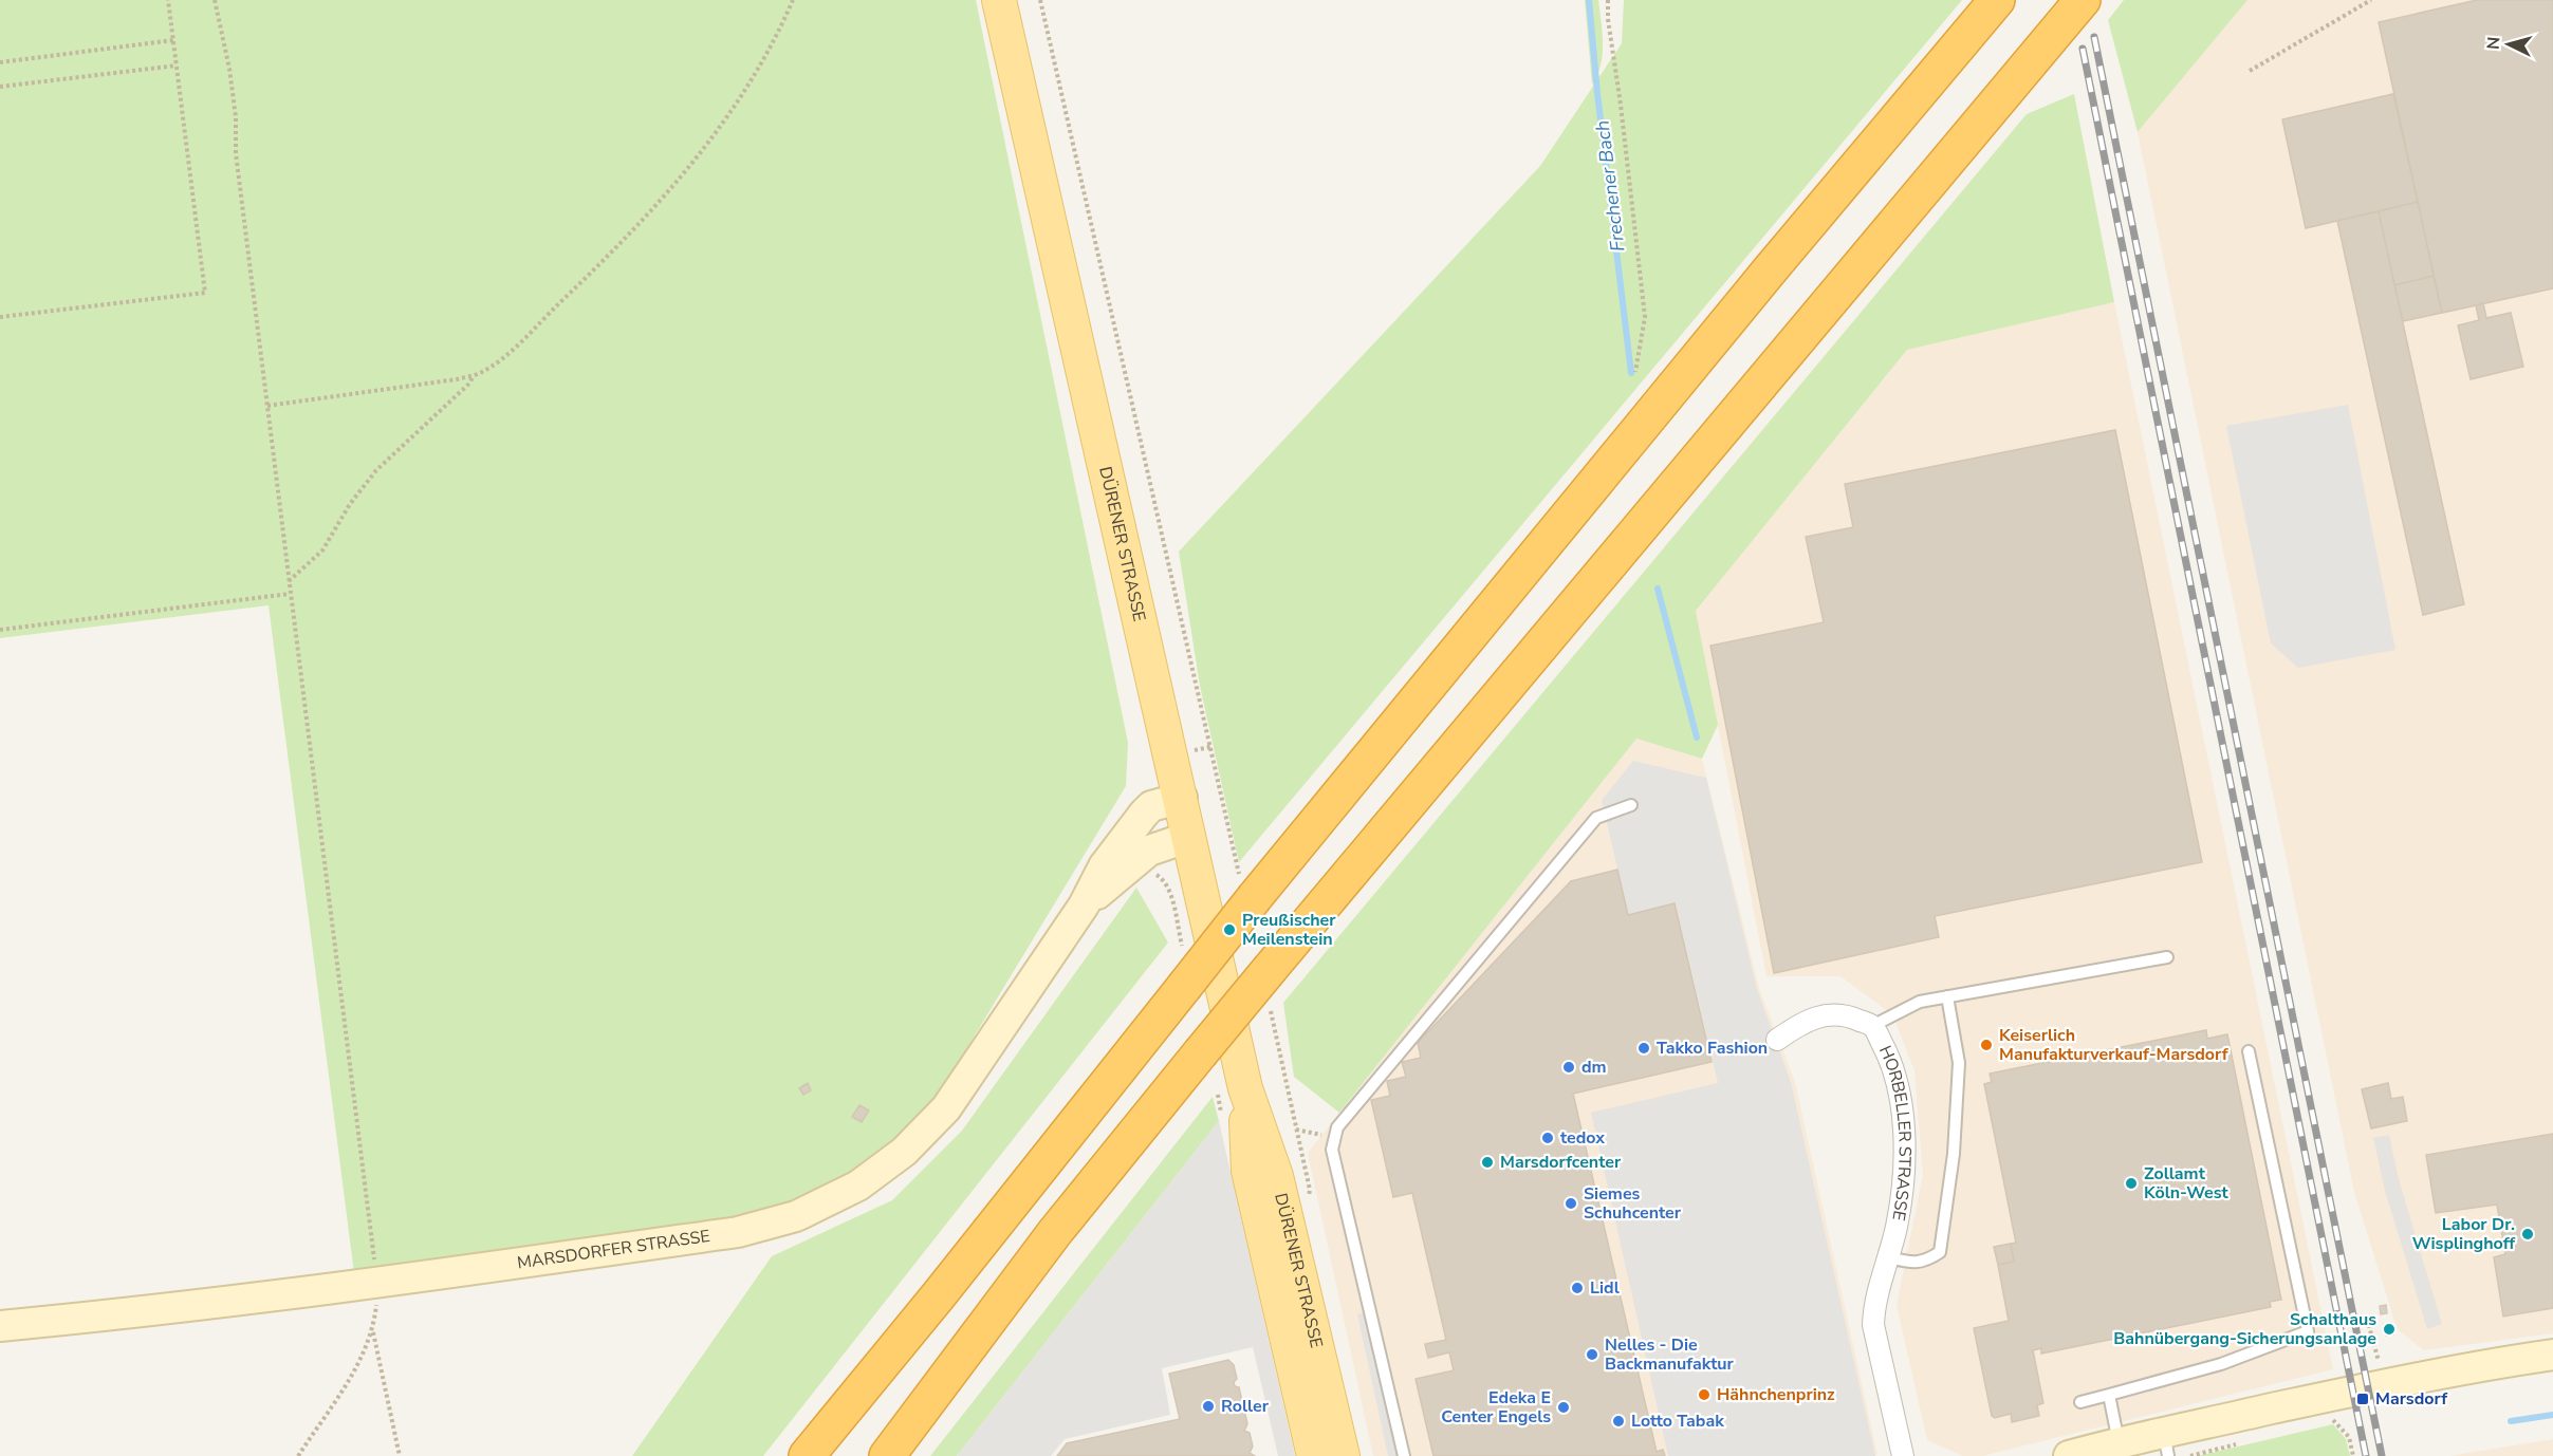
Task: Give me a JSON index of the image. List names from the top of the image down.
{
  "streets": {
    "main road": ["DÜRENER STRASSE"],
    "street": ["HORBELLER STRASSE", "MARSDORFER STRASSE"]
  },
  "crossings": [
    ["DÜRENER STRASSE", "MARSDORFER STRASSE"]
  ],
  "water": ["Frechener Bach"],
  "places": {
    "other": [
      "Preußischer Meilenstein",
      "Keiserlich Manufakturverkauf-Marsdorf",
      "Takko Fashion",
      "dm",
      "tedox",
      "Marsdorfcenter",
      "Zollamt Köln-West",
      "Siemes Schuhcenter",
      "Labor Dr. Wisplinghoff",
      "Lidl",
      "Schalthaus Bahnübergang-Sicherungsanlage",
      "Nelles - Die Backmanufaktur",
      "Hähnchenprinz",
      "Roller",
      "Edeka E Center Engels",
      "Lotto Tabak"
    ],
    "transit": ["Marsdorf"]
  },
  "north": "left"
}
